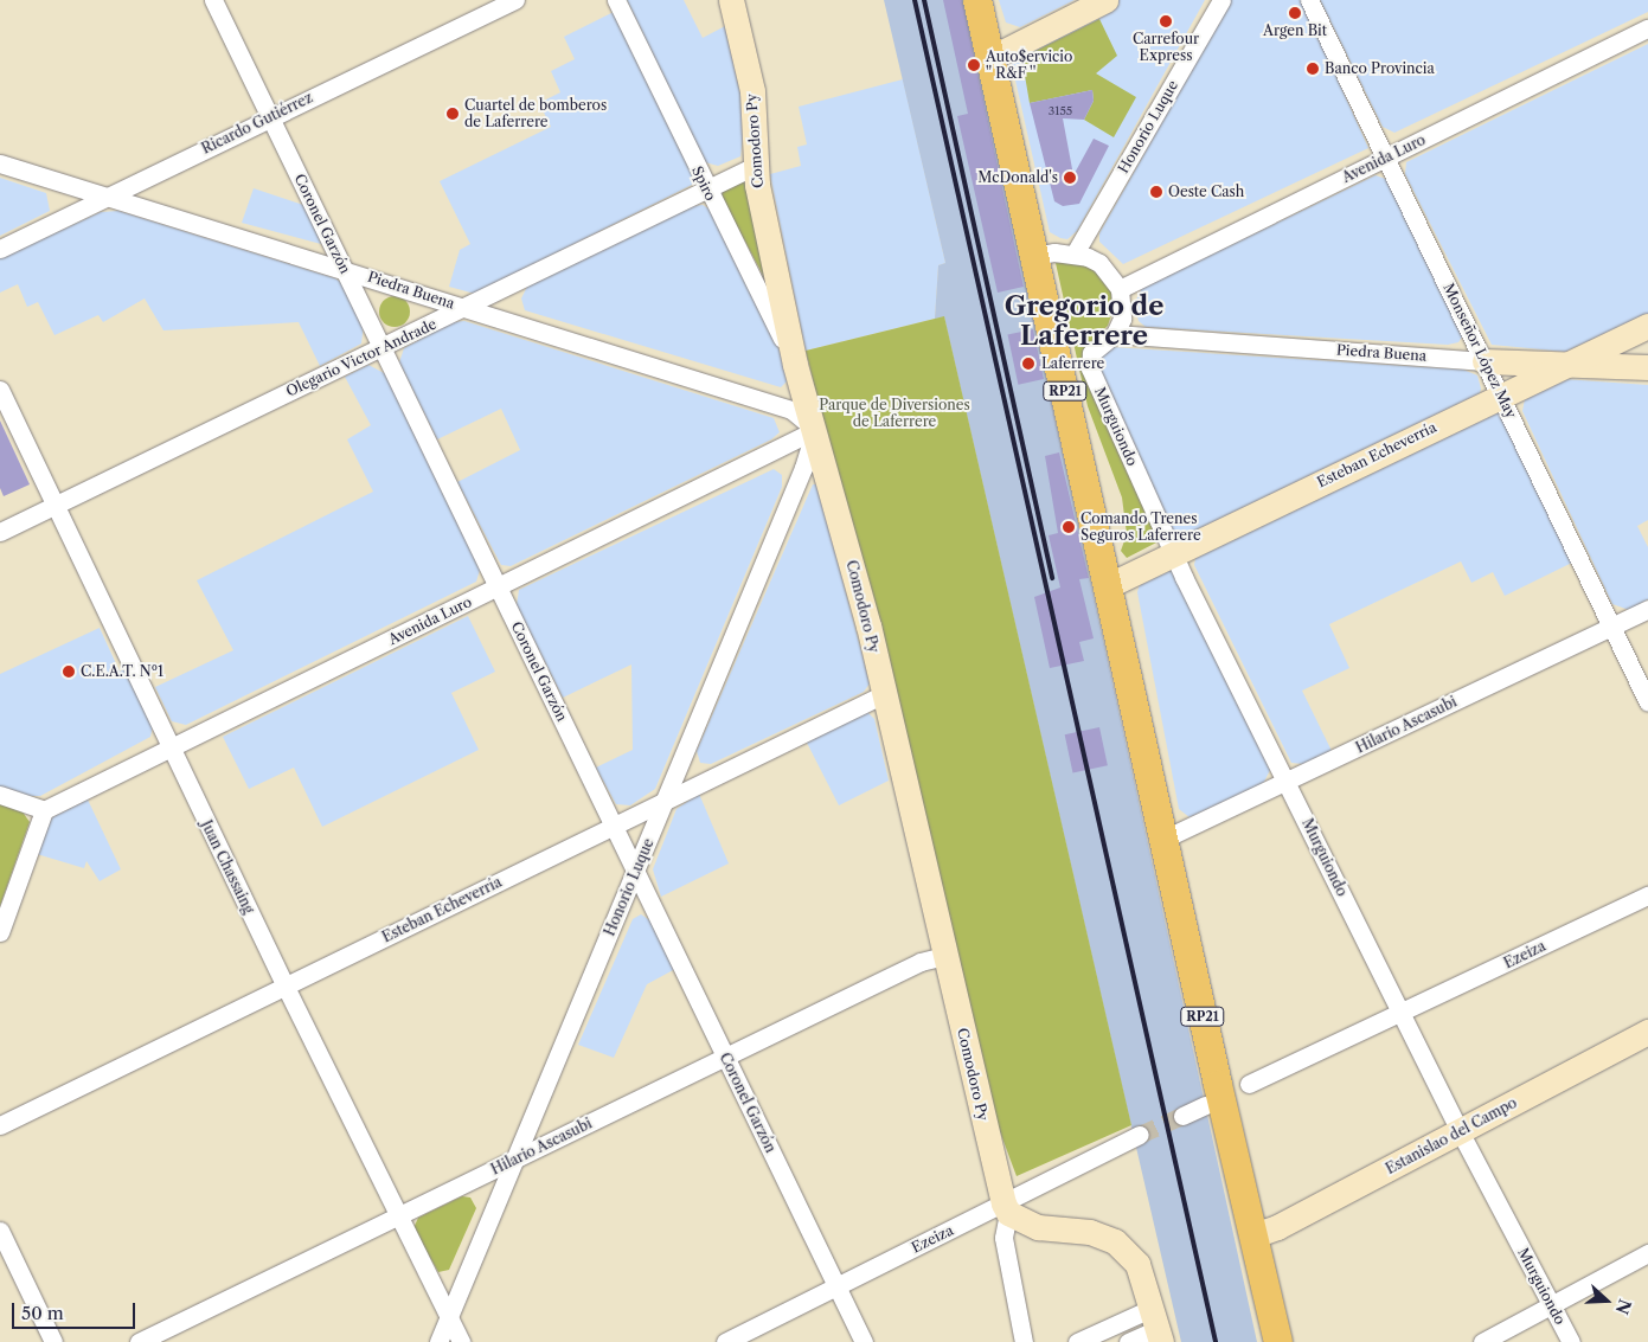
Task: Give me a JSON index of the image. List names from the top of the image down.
{
  "streets": {
    "main road": [
      "Comodoro Py",
      "Piedra Buena",
      "RP21",
      "Esteban Echeverría",
      "Estanislao del Campo"
    ],
    "street": [
      "Ricardo Gutiérrez",
      "Honorio Luque",
      "Avenida Luro",
      "Spiro",
      "Coronel Garzón",
      "Monseñor López May",
      "Olegario Victor Andrade",
      "Murguiondo",
      "Hilario Ascasubi",
      "Juan Chassaing",
      "Ezeiza"
    ]
  },
  "crossings": [
    ["Ricardo Gutiérrez", "Coronel Garzón"],
    ["Ricardo Gutiérrez", "Piedra Buena"],
    ["Honorio Luque", "Comodoro Py"],
    ["Honorio Luque", "Avenida Luro"],
    ["Honorio Luque", "Coronel Garzón"],
    ["Honorio Luque", "Piedra Buena"],
    ["Honorio Luque", "Esteban Echeverría"],
    ["Honorio Luque", "Hilario Ascasubi"],
    ["Honorio Luque", "Juan Chassaing"],
    ["Comodoro Py", "Avenida Luro"],
    ["Comodoro Py", "Spiro"],
    ["Comodoro Py", "Piedra Buena"],
    ["Comodoro Py", "Olegario Victor Andrade"],
    ["Comodoro Py", "Esteban Echeverría"],
    ["Comodoro Py", "Hilario Ascasubi"],
    ["Comodoro Py", "Ezeiza"],
    ["Avenida Luro", "Coronel Garzón"],
    ["Avenida Luro", "Piedra Buena"],
    ["Avenida Luro", "Monseñor López May"],
    ["Avenida Luro", "Juan Chassaing"],
    ["Spiro", "Olegario Victor Andrade"],
    ["Coronel Garzón", "Piedra Buena"],
    ["Coronel Garzón", "Olegario Victor Andrade"],
    ["Coronel Garzón", "Esteban Echeverría"],
    ["Coronel Garzón", "Hilario Ascasubi"],
    ["Coronel Garzón", "Ezeiza"],
    ["Piedra Buena", "Monseñor López May"],
    ["Piedra Buena", "Olegario Victor Andrade"],
    ["Piedra Buena", "Murguiondo"],
    ["Piedra Buena", "Esteban Echeverría"],
    ["Monseñor López May", "Esteban Echeverría"],
    ["Monseñor López May", "Hilario Ascasubi"],
    ["Olegario Victor Andrade", "Juan Chassaing"],
    ["RP21", "Esteban Echeverría"],
    ["RP21", "Hilario Ascasubi"],
    ["RP21", "Ezeiza"],
    ["RP21", "Estanislao del Campo"],
    ["Murguiondo", "Esteban Echeverría"],
    ["Murguiondo", "Hilario Ascasubi"],
    ["Murguiondo", "Ezeiza"],
    ["Murguiondo", "Estanislao del Campo"],
    ["Esteban Echeverría", "Juan Chassaing"],
    ["Hilario Ascasubi", "Juan Chassaing"]
  ],
  "districts": ["Gregorio de Laferrere"],
  "parks": ["Parque de Diversiones de Laferrere"],
  "places": [
    "Argen Bit",
    "Carrefour Express",
    "Auto$ervicio '' R&F ''",
    "Banco Provincia",
    "Cuartel de bomberos de Laferrere",
    "McDonald's",
    "Oeste Cash",
    "Laferrere",
    "Comando Trenes Seguros Laferrere",
    "C.E.A.T. Nº1"
  ],
  "house_numbers": ["3155"],
  "scale_bar": "50 m",
  "north": "right"
}
